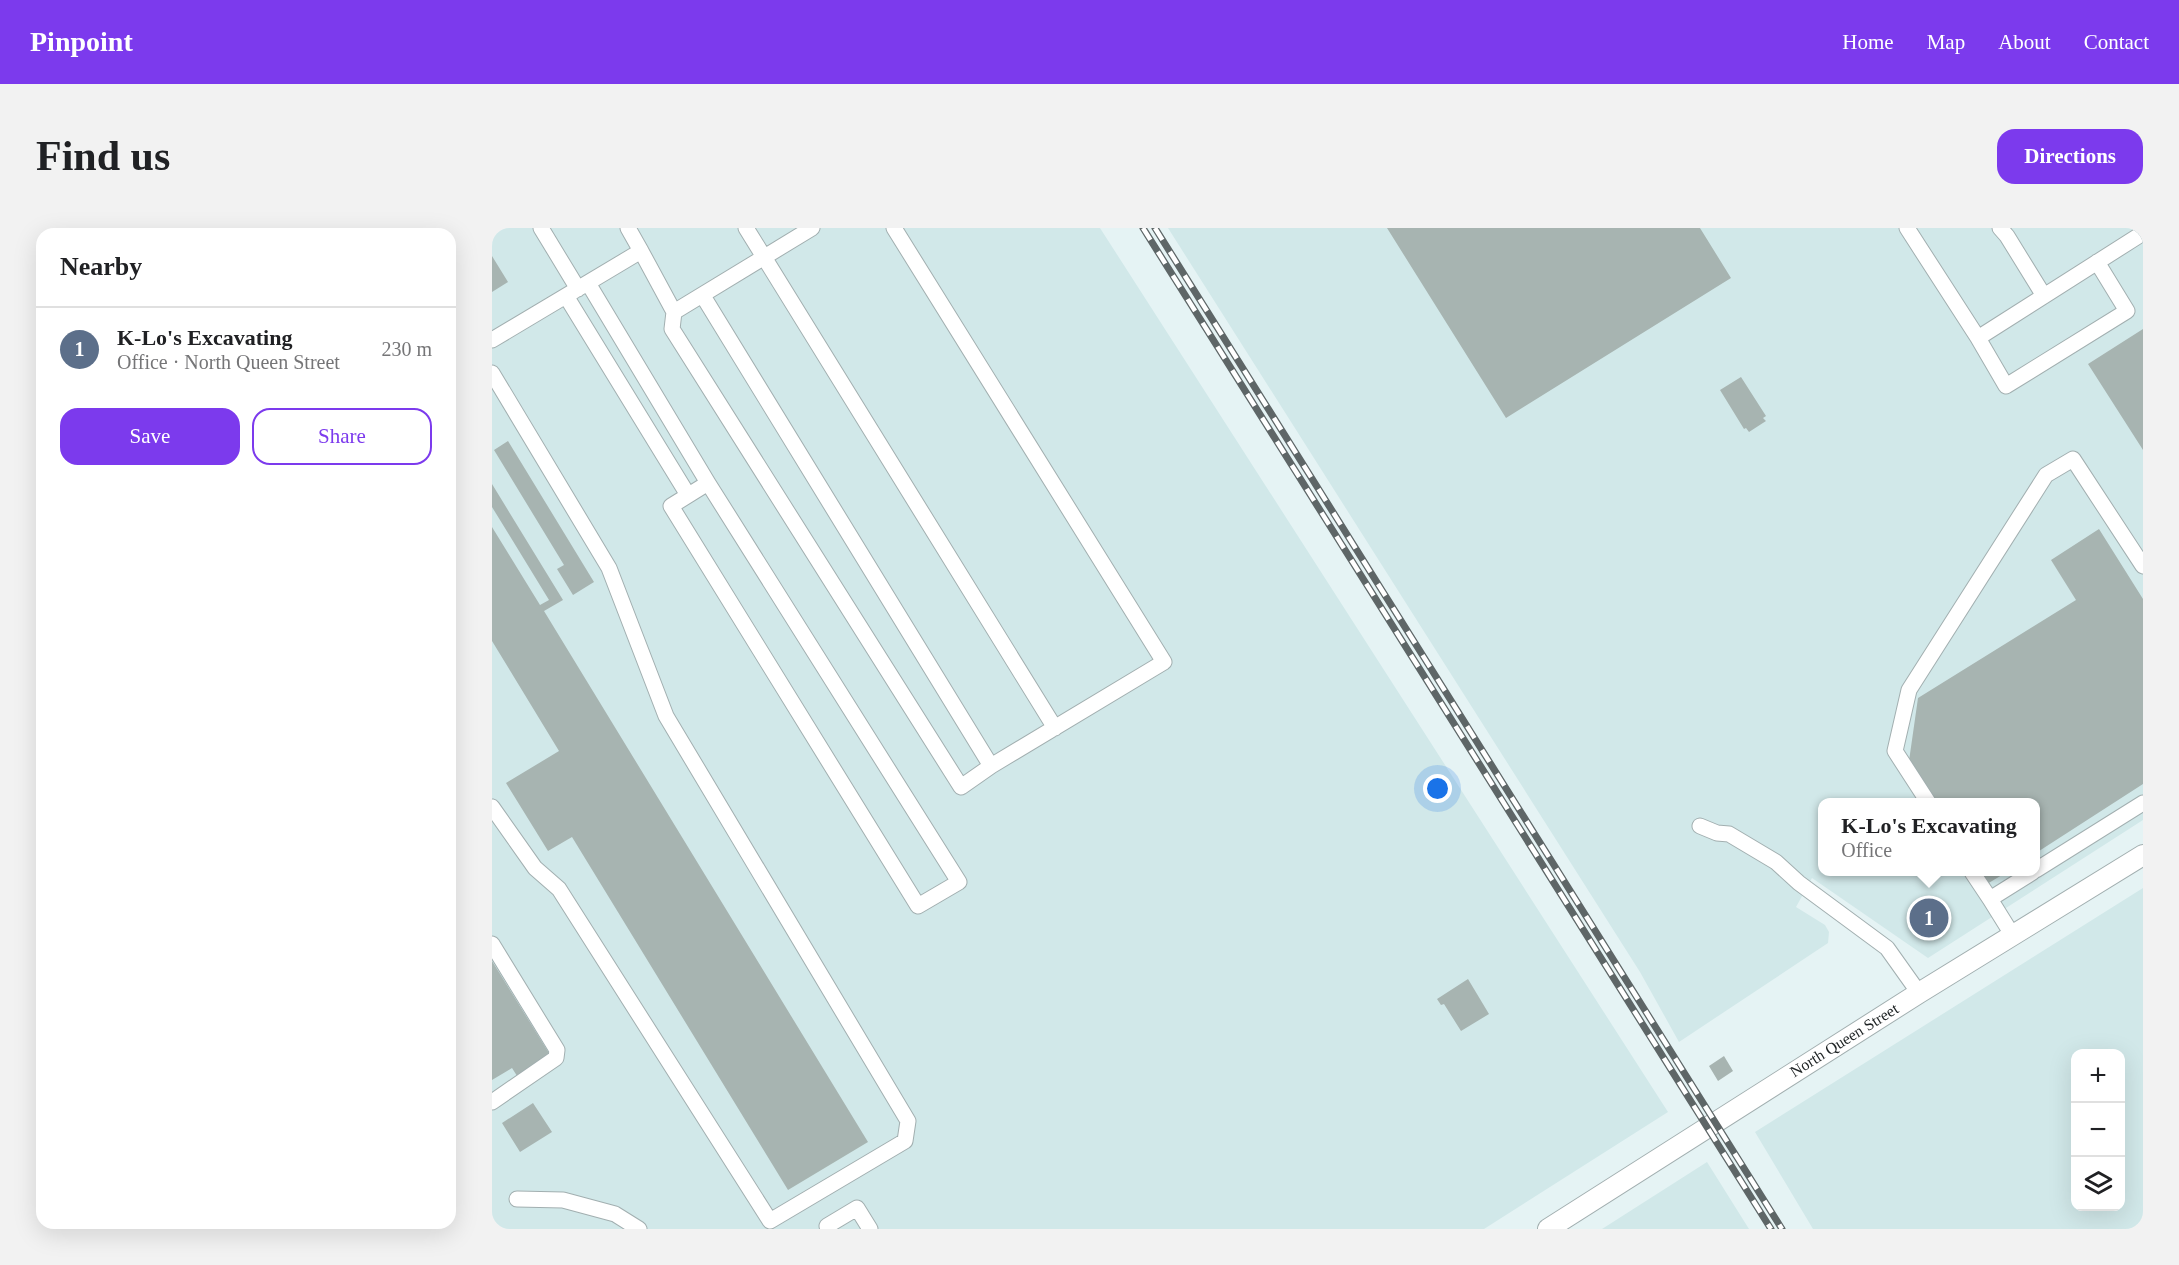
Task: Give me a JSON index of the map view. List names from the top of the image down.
{
  "streets": {
    "main road": ["North Queen Street"]
  },
  "page": {
    "header": "Pinpoint",
    "nav": [
      "Home",
      "Map",
      "About",
      "Contact"
    ],
    "buttons": [
      "Directions",
      ["Save", "Share"]
    ],
    "title": "Find us",
    "heading": "Nearby",
    "list": [
      {
        "mark": "1",
        "name": "K-Lo's Excavating",
        "note": "Office · North Queen Street",
        "value": "230 m"
      }
    ],
    "popup": ["K-Lo's Excavating", "Office"],
    "pins": "1",
    "map_buttons": ["+", "−"]
  }
}
